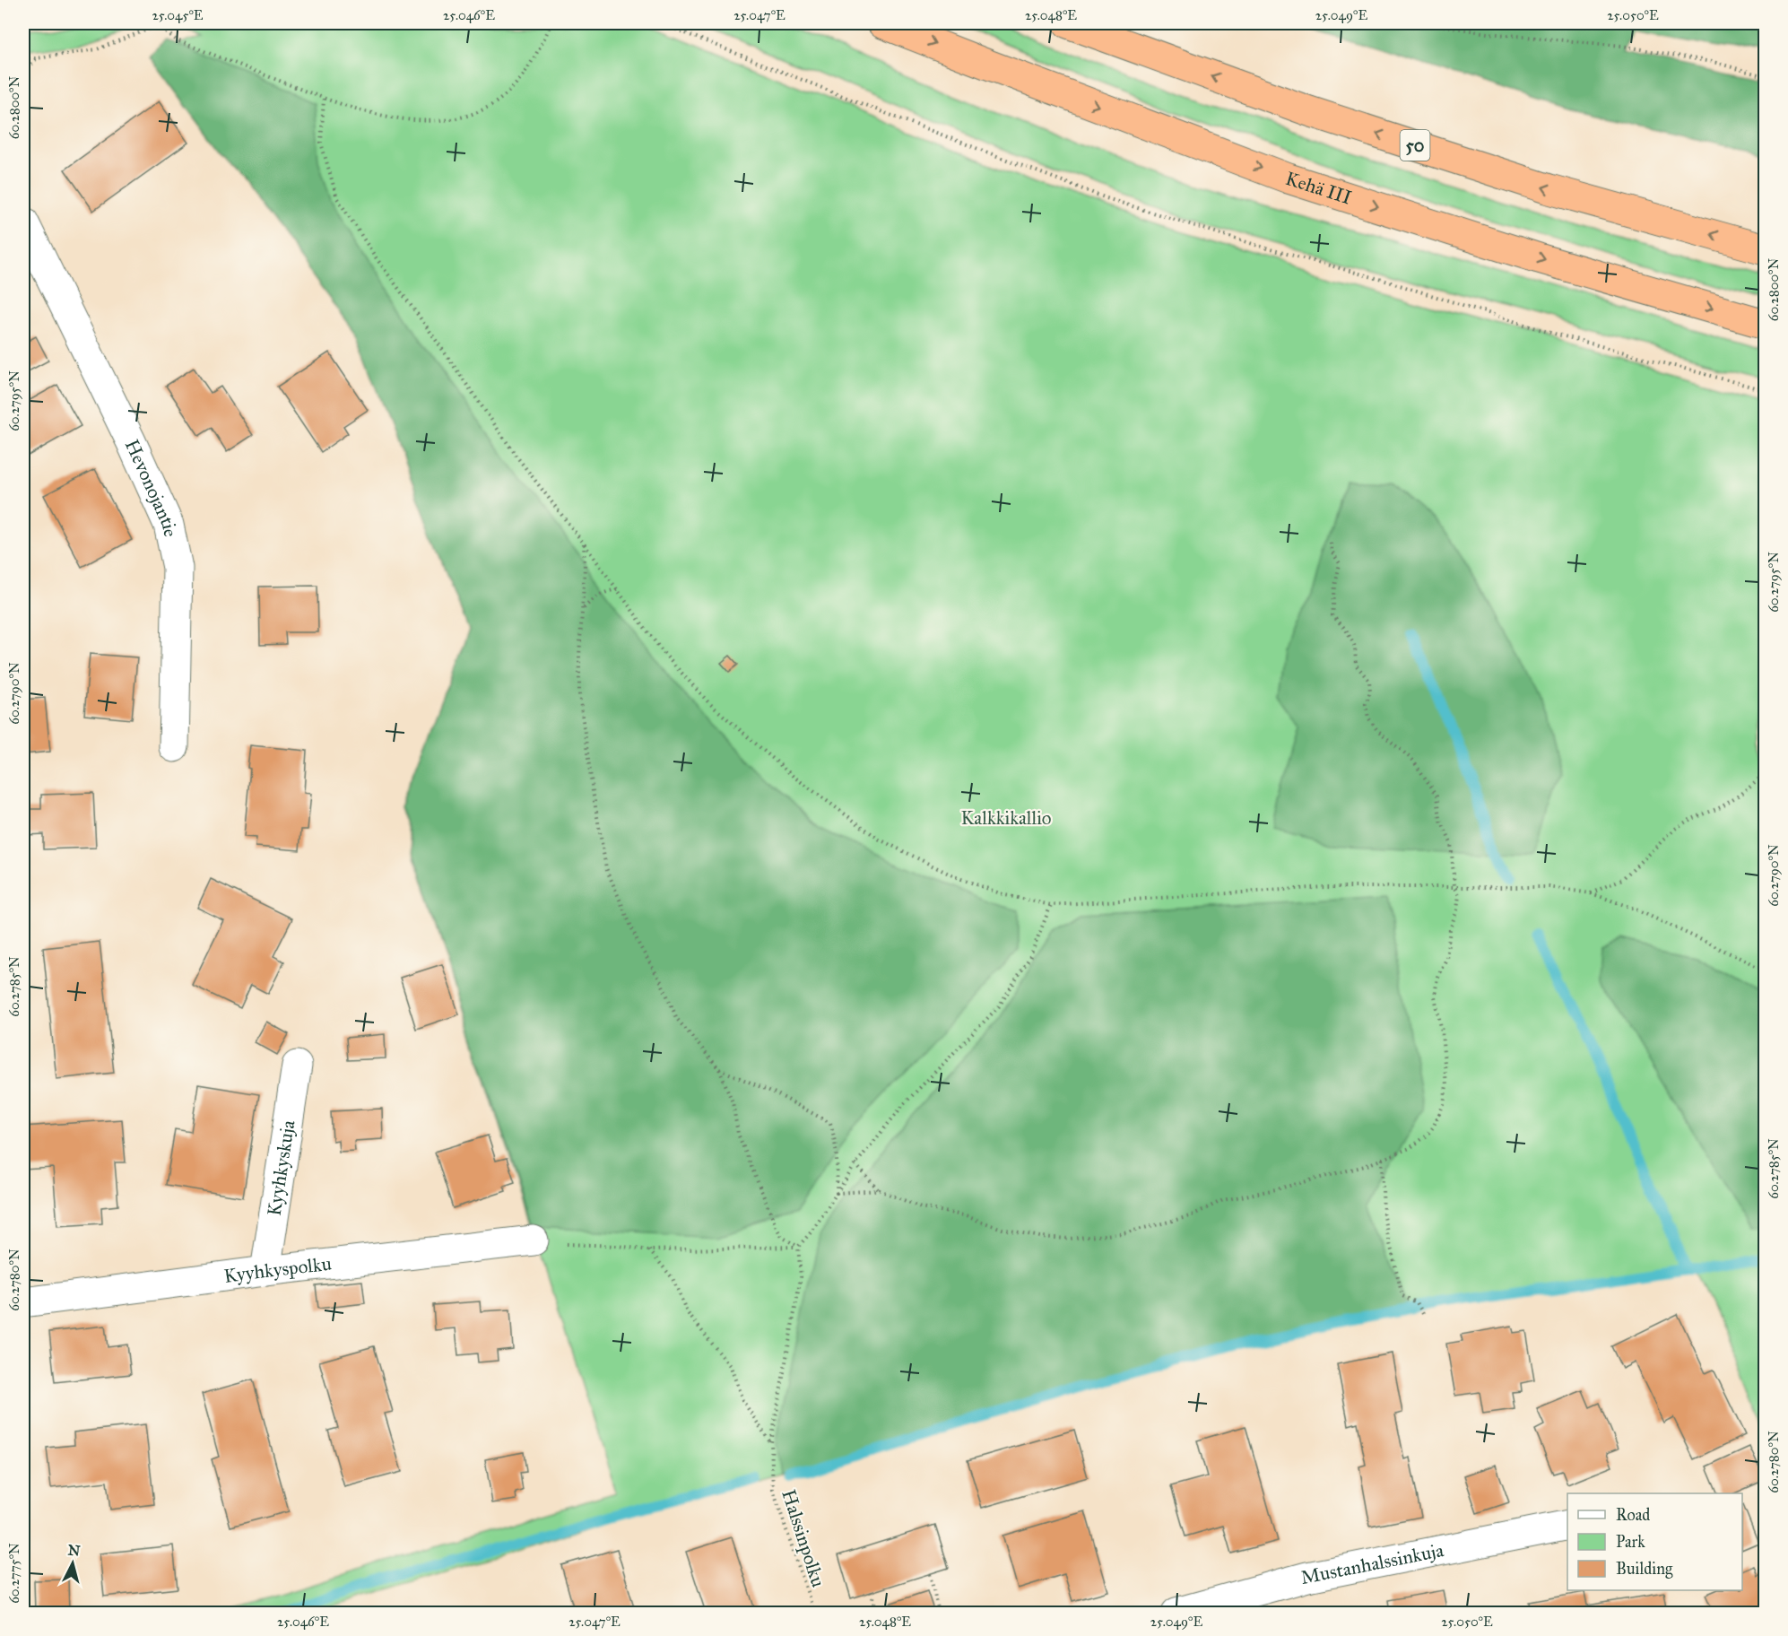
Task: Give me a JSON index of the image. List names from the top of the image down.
{
  "streets": {
    "highway": ["50", "Kehä III"],
    "street": [
      "Hevonojantie",
      "Kyyhkyskuja",
      "Kyyhkyspolku",
      "Mustanhalssinkuja"
    ],
    "path": ["Halssinpolku"]
  },
  "crossings": [
    ["Kyyhkyskuja", "Kyyhkyspolku"]
  ],
  "parks": ["Kalkkikallio"],
  "legend": ["Road", "Park", "Building"],
  "north": "top",
  "coordinates": [
    "25.045°E",
    "25.046°E",
    "25.047°E",
    "25.048°E",
    "25.049°E",
    "25.050°E",
    "60.2800°N",
    "60.2795°N",
    "60.2790°N",
    "60.2785°N",
    "60.2780°N",
    "60.2775°N"
  ]
}
